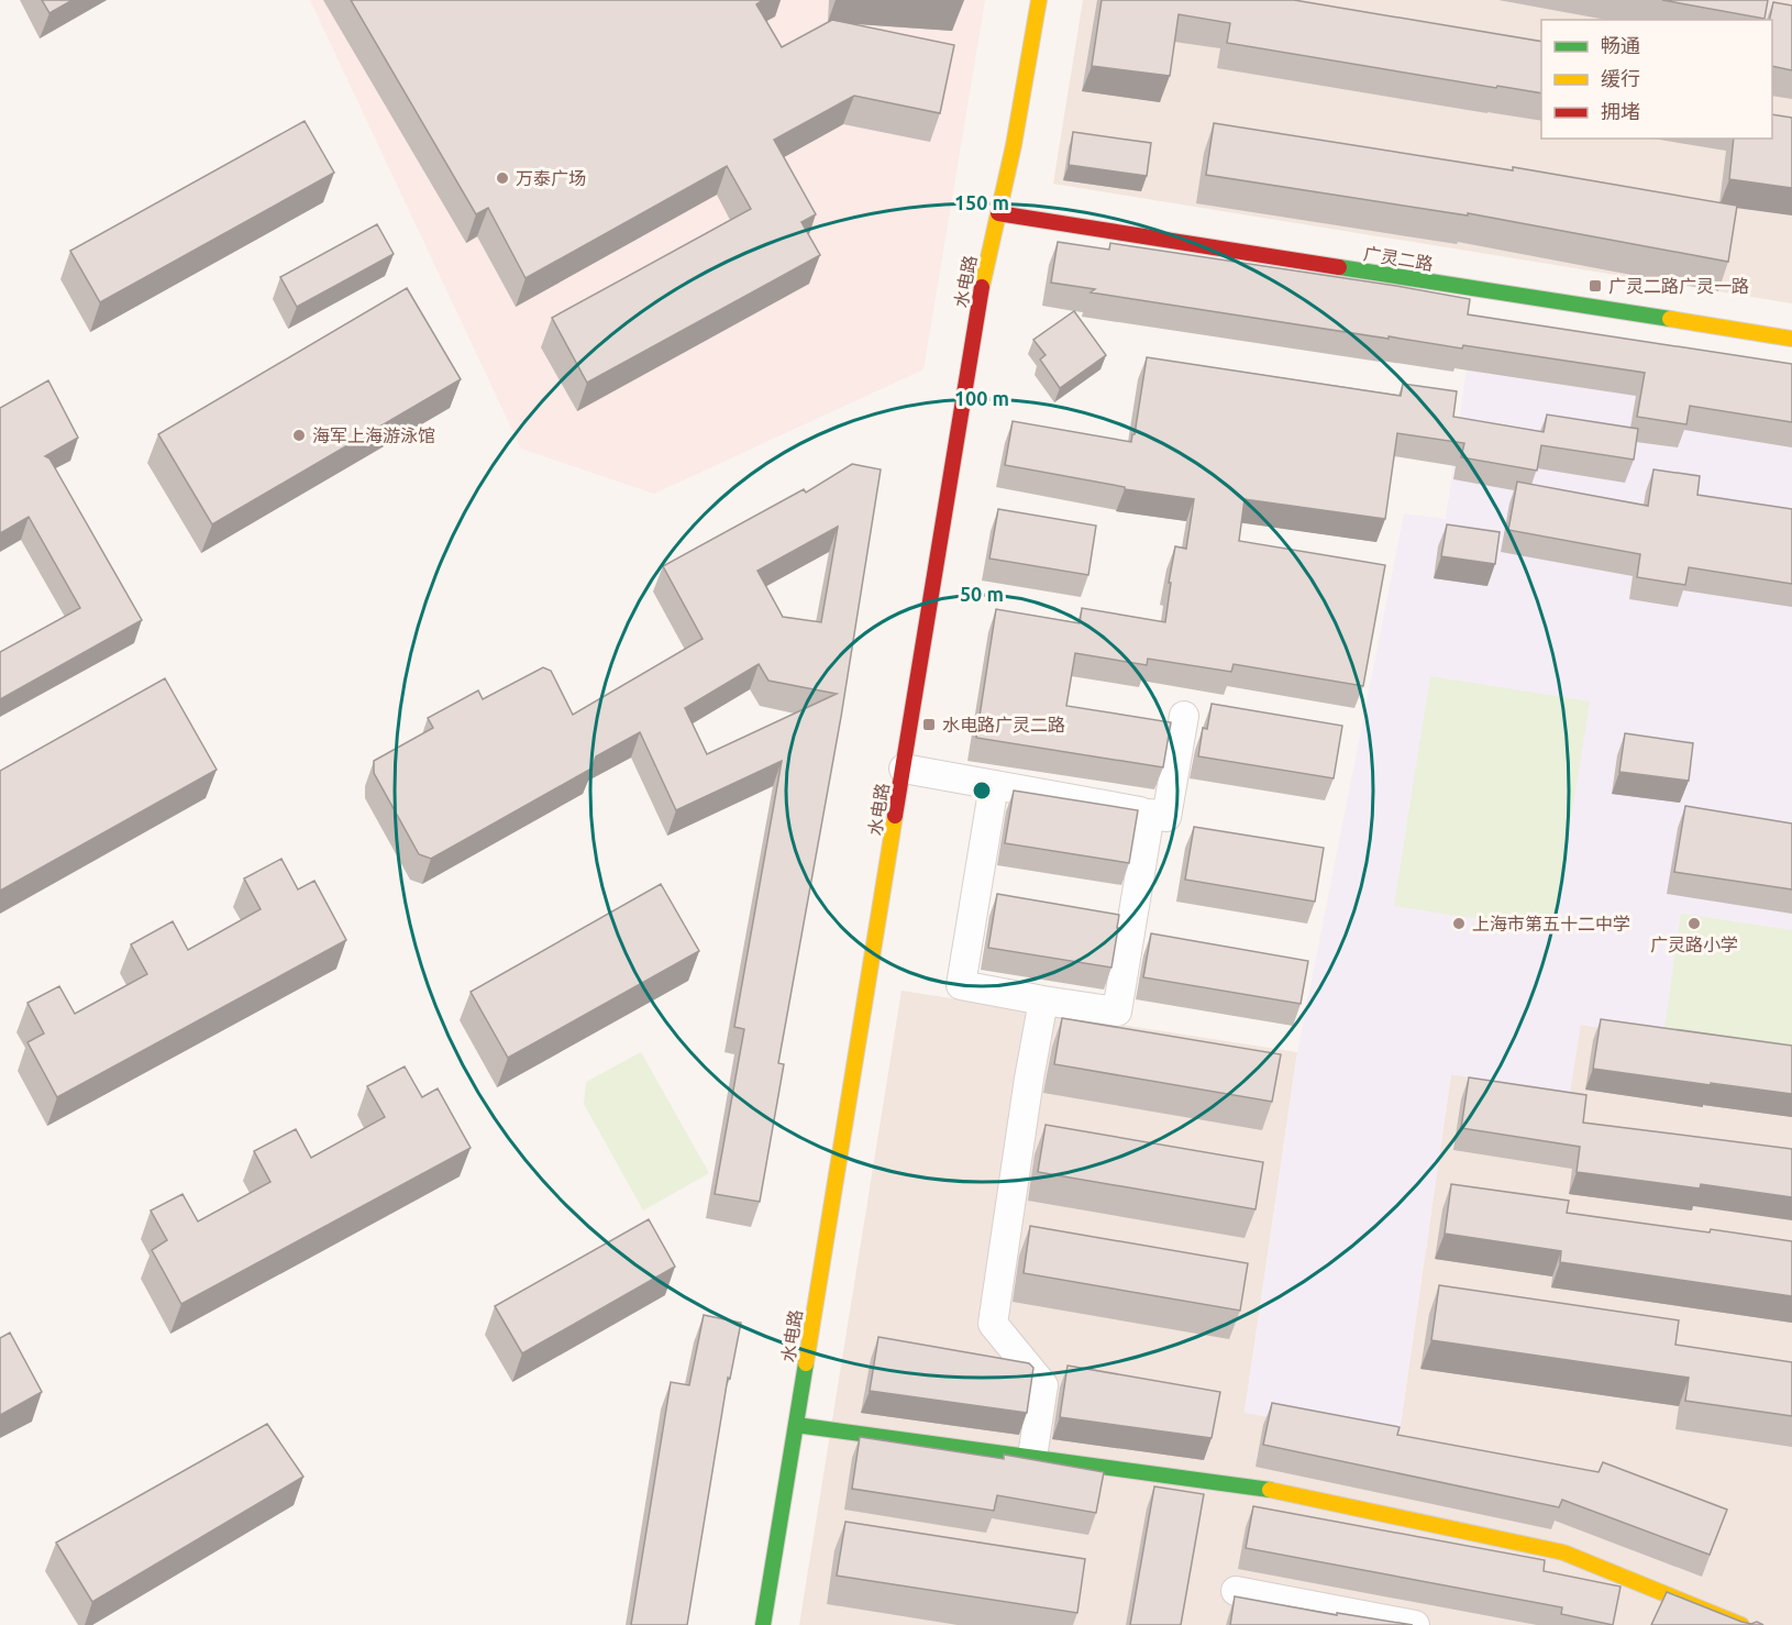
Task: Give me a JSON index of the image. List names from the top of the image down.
{
  "streets": {
    "street": ["广灵二路", "水电路"]
  },
  "crossings": [
    ["广灵二路", "水电路"]
  ],
  "places": {
    "other": [
      "万泰广场",
      "海军上海游泳馆",
      "上海市第五十二中学",
      "广灵路小学"
    ],
    "transit": ["广灵二路广灵一路", "水电路广灵二路"]
  },
  "legend": ["畅通", "缓行", "拥堵"],
  "rings": ["150 m", "100 m", "50 m"]
}
